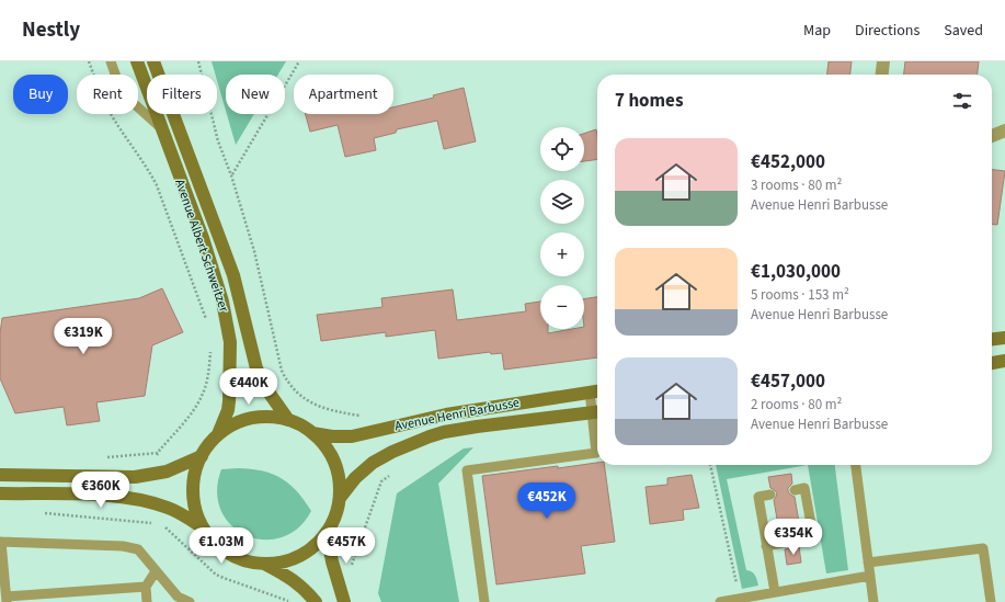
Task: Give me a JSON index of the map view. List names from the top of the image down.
{
  "streets": {
    "main road": ["Avenue Albert Schweitzer", "Avenue Henri Barbusse"]
  },
  "crossings": [
    ["Avenue Albert Schweitzer", "Avenue Henri Barbusse"]
  ],
  "page": {
    "header": "Nestly",
    "nav": ["Map", "Directions", "Saved"],
    "chip": [
      "Buy",
      "Rent",
      "Filters",
      "New",
      "Apartment"
    ],
    "heading": "7 homes",
    "map_buttons": ["+", "−"],
    "list": [
      {
        "name": "€452,000",
        "note": "3 rooms · 80 m² · Avenue Henri Barbusse"
      },
      {
        "name": "€1,030,000",
        "note": "5 rooms · 153 m² · Avenue Henri Barbusse"
      },
      {
        "name": "€457,000",
        "note": "2 rooms · 80 m² · Avenue Henri Barbusse"
      }
    ],
    "price": [
      "€319K",
      "€440K",
      "€360K",
      "€452K",
      "€354K",
      "€1.03M",
      "€457K"
    ]
  }
}
